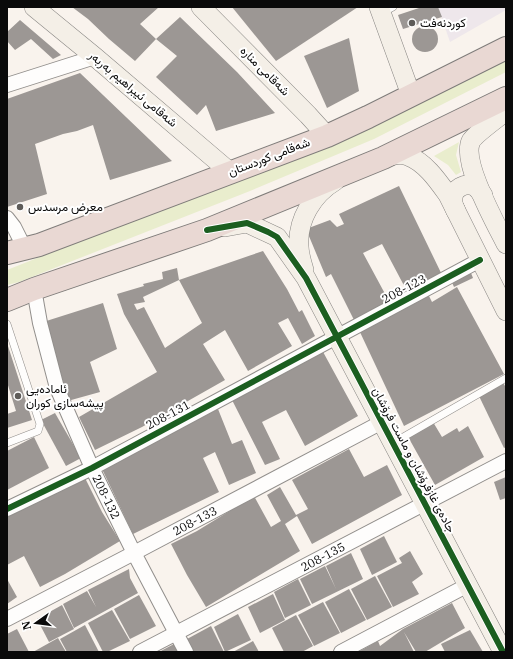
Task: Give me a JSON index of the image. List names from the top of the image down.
{
  "streets": {
    "highway": ["شەقامی کوردستان"],
    "street": [
      "شەقامی منارە",
      "شەقامی ئیبراهیم بەربەر",
      "208-123",
      "208-131",
      "جاده‌ی غازفرۆشان و ماست فرۆشان",
      "208-132",
      "208-133",
      "208-135"
    ]
  },
  "crossings": [
    ["شەقامی منارە", "شەقامی کوردستان"],
    ["شەقامی ئیبراهیم بەربەر", "شەقامی کوردستان"],
    ["208-123", "208-131"],
    ["208-123", "جاده‌ی غازفرۆشان و ماست فرۆشان"],
    ["208-131", "جاده‌ی غازفرۆشان و ماست فرۆشان"],
    ["208-131", "208-132"],
    ["جاده‌ی غازفرۆشان و ماست فرۆشان", "208-133"],
    ["جاده‌ی غازفرۆشان و ماست فرۆشان", "208-135"],
    ["208-132", "208-133"],
    ["208-132", "208-135"]
  ],
  "places": ["کوردنەفت", "معرض مرسدس", "ئامادەیی پیشەسازی کوران"],
  "north": "left"
}
